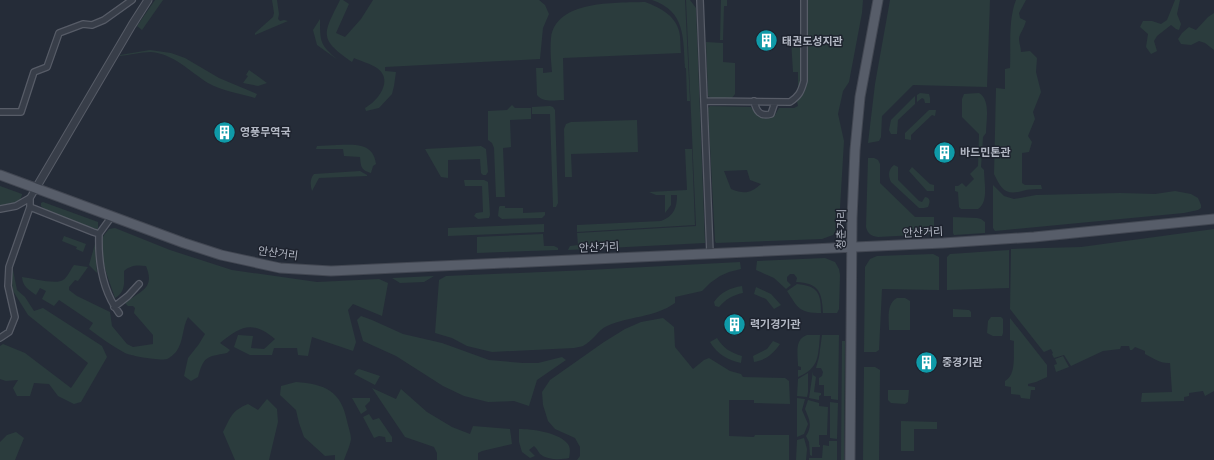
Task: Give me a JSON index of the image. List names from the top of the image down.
{
  "streets": {
    "main road": ["청춘거리", "안산거리"]
  },
  "crossings": [
    ["청춘거리", "안산거리"]
  ],
  "places": {
    "building": [
      "태권도성지관",
      "영풍무역국",
      "바드민톤관",
      "력기경기관",
      "중경기관"
    ]
  }
}
